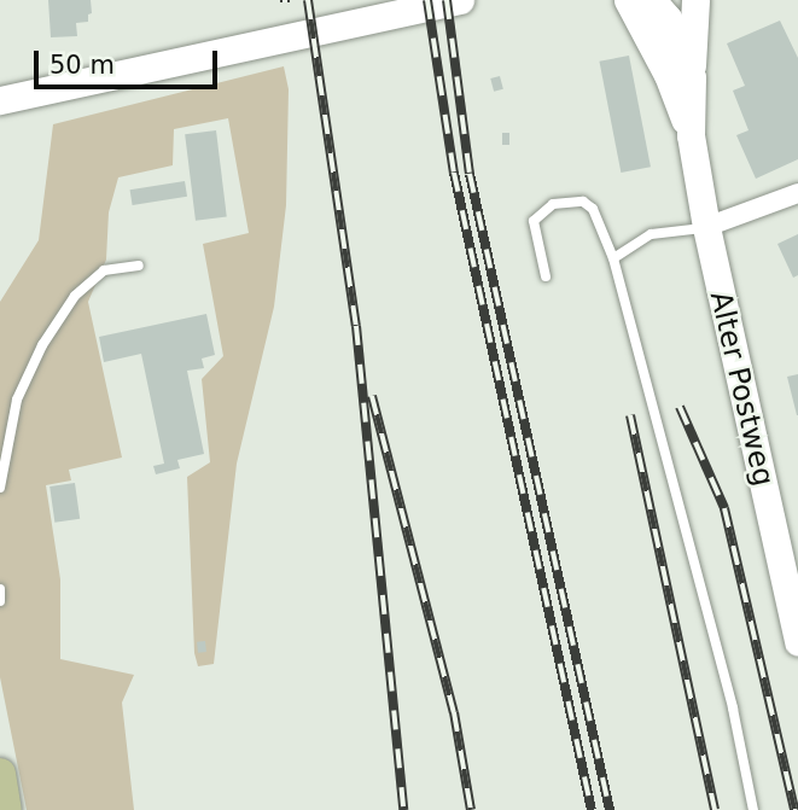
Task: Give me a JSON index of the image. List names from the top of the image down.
{
  "streets": {
    "main road": ["Alter Postweg"]
  },
  "scale_bar": "50 m"
}
